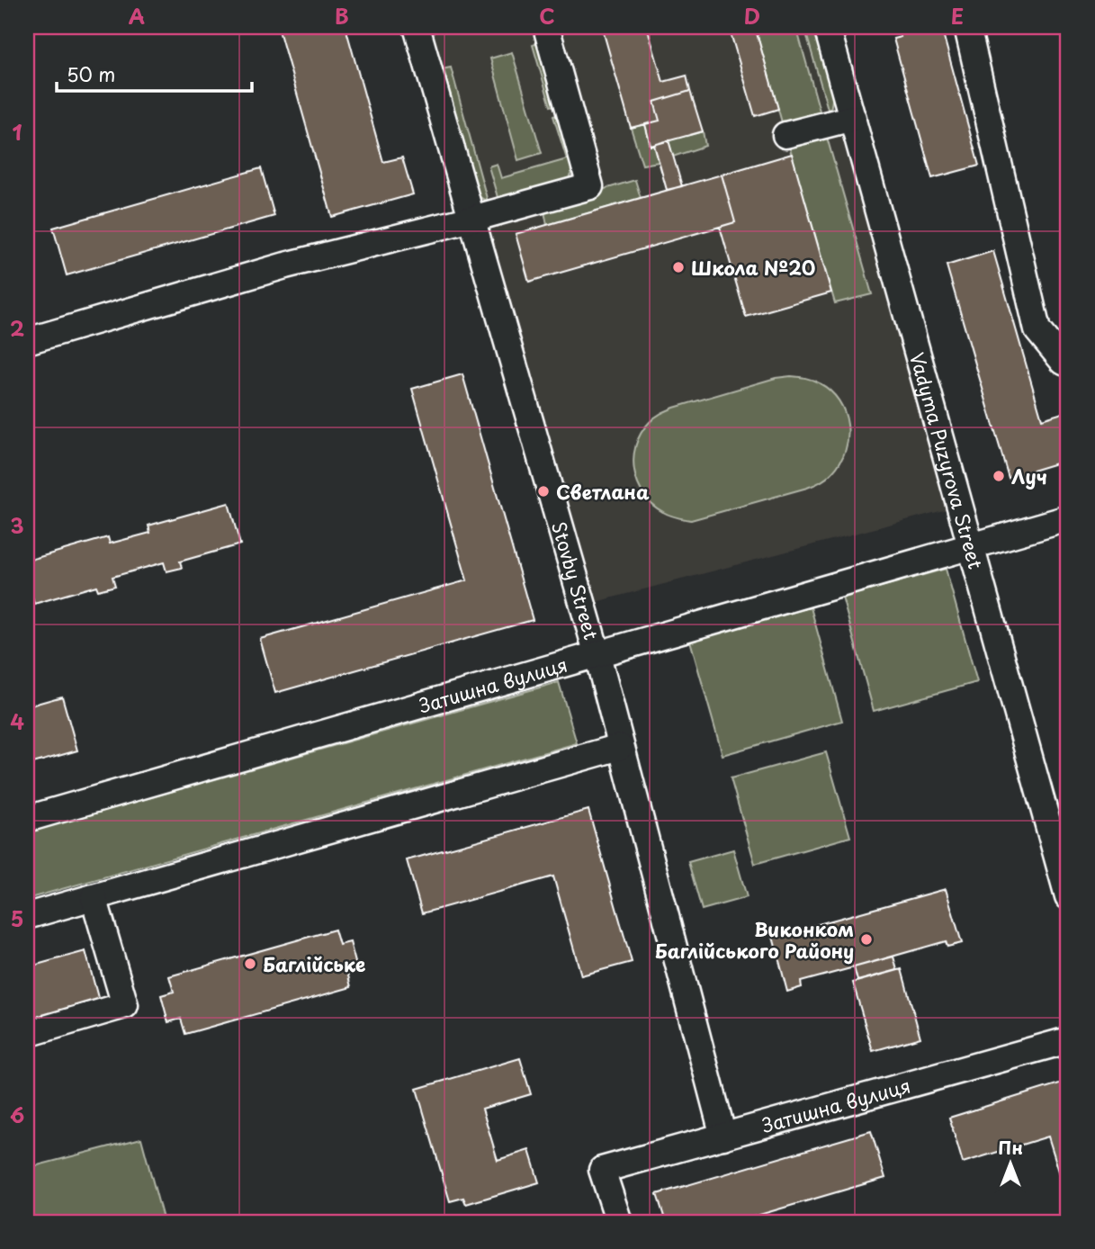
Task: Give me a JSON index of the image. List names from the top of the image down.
{
  "streets": {
    "street": ["Vadyma Puzyrova Street", "Stovby Street", "Затишна вулиця"]
  },
  "crossings": [
    ["Vadyma Puzyrova Street", "Затишна вулиця"],
    ["Stovby Street", "Затишна вулиця"]
  ],
  "places": [
    "Школа №20",
    "Луч",
    "Светлана",
    "Виконком Баглійського Району",
    "Баглійське"
  ],
  "scale_bar": "50 m",
  "north": "top",
  "grid": {
    "columns": [
      "A",
      "B",
      "C",
      "D",
      "E"
    ],
    "rows": [
      "1",
      "2",
      "3",
      "4",
      "5",
      "6"
    ]
  }
}
